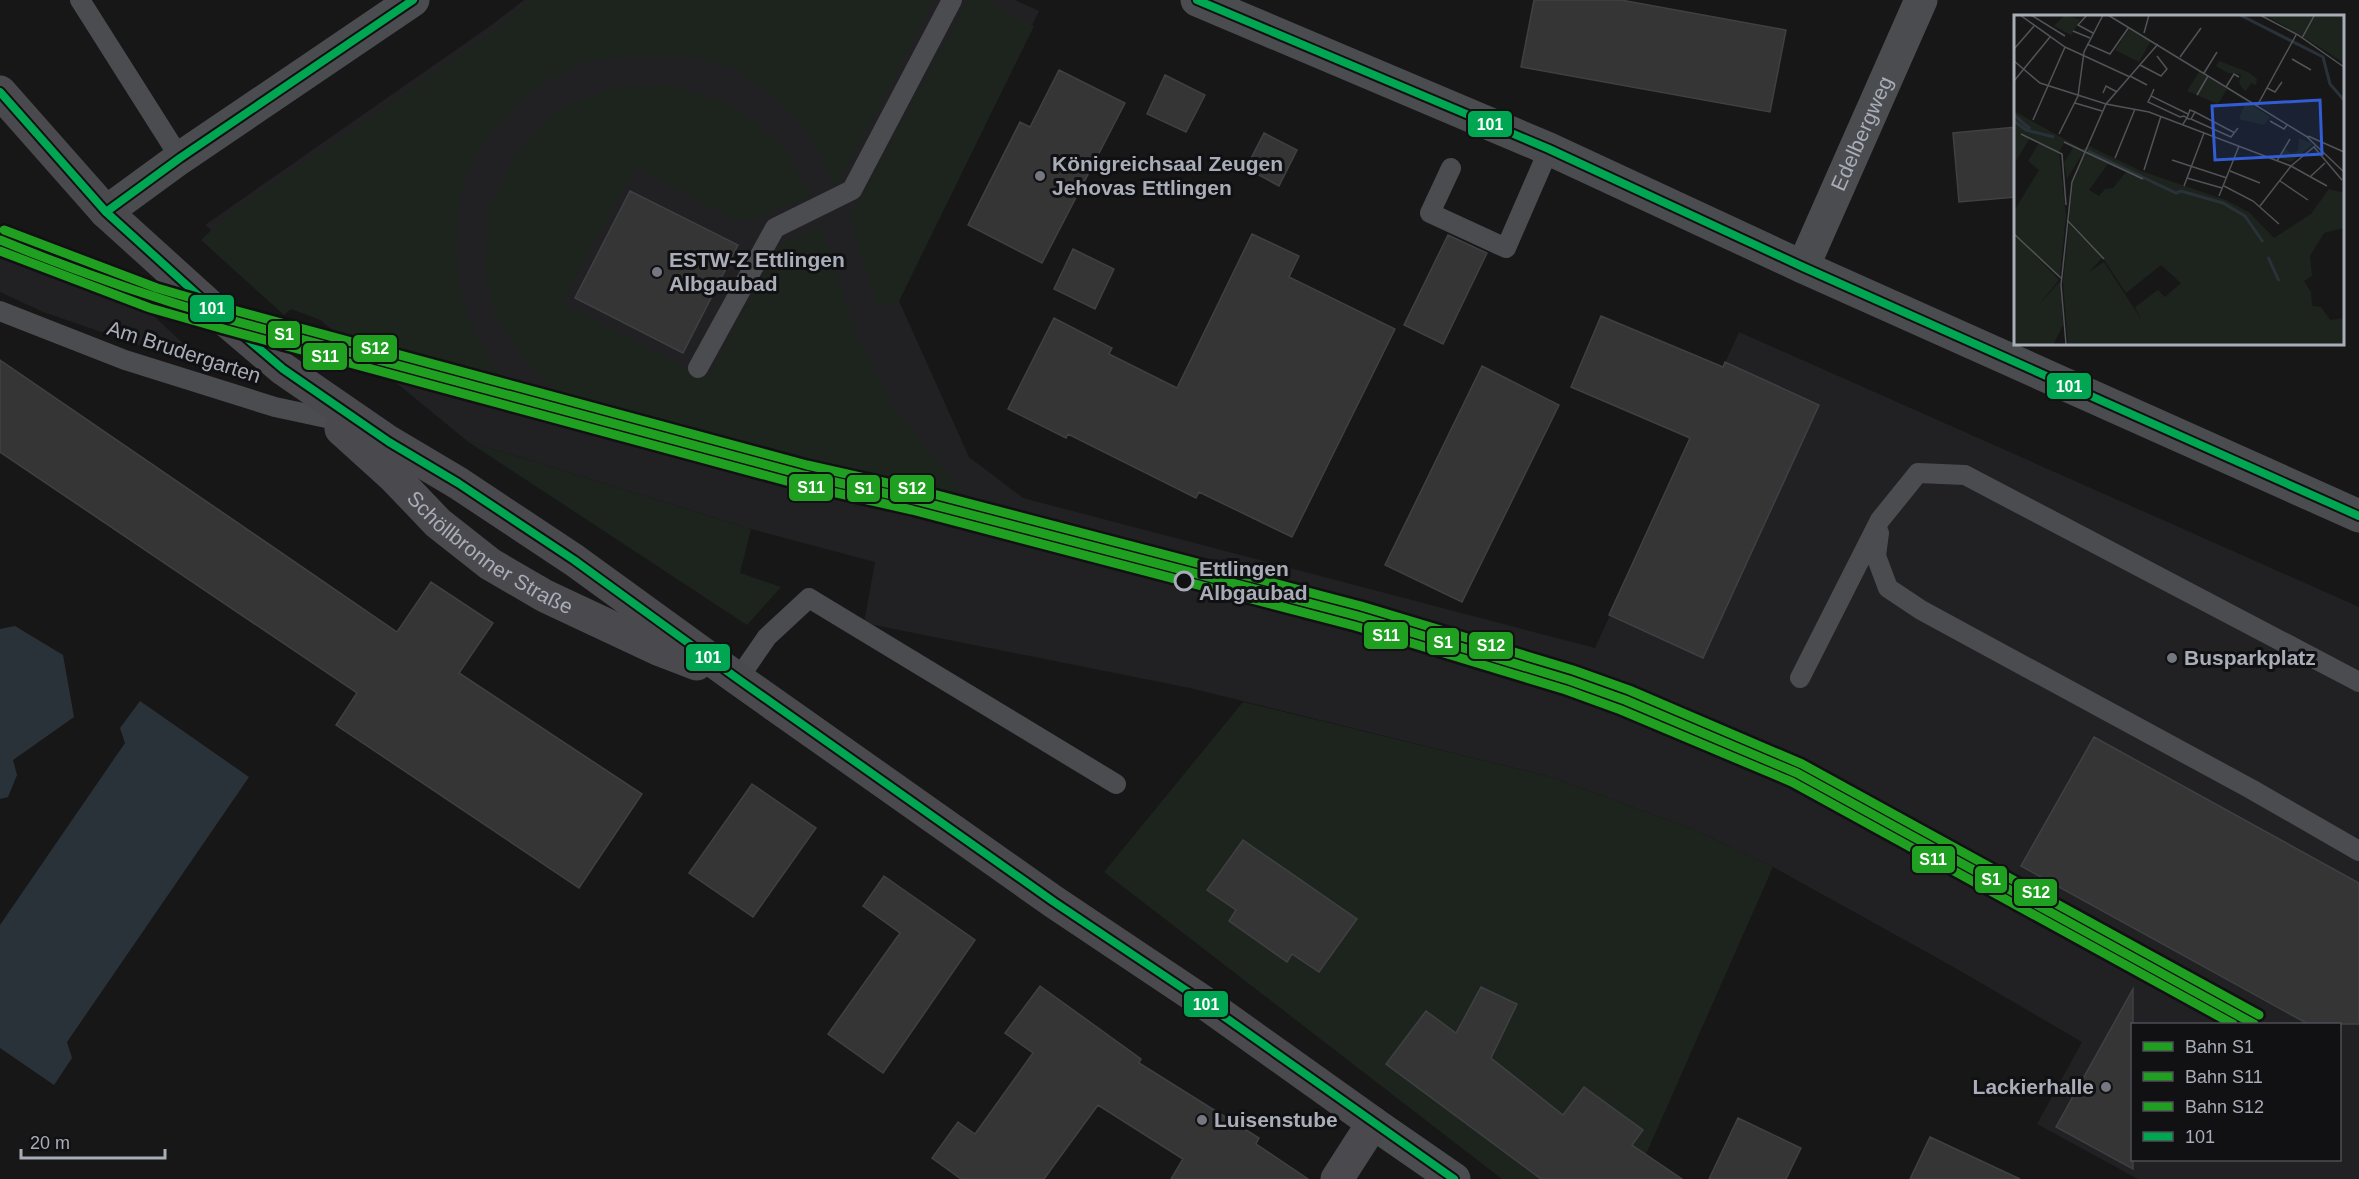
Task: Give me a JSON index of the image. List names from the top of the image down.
{
  "streets": {
    "main road": ["Schöllbronner Straße"],
    "street": ["Edelbergweg"],
    "lane": ["Am Brudergarten"]
  },
  "crossings": [
    ["Am Brudergarten", "Schöllbronner Straße"]
  ],
  "places": [
    "Königreichsaal Zeugen Jehovas Ettlingen",
    "ESTW-Z Ettlingen Albgaubad",
    "Ettlingen Albgaubad",
    "Busparkplatz",
    "Lackierhalle",
    "Luisenstube"
  ],
  "lines": [
    "transit line 101",
    "rail line S12",
    "rail line S1",
    "rail line S11"
  ],
  "legend": [
    "Bahn S1",
    "Bahn S11",
    "Bahn S12",
    "101"
  ],
  "scale_bar": "20 m"
}
